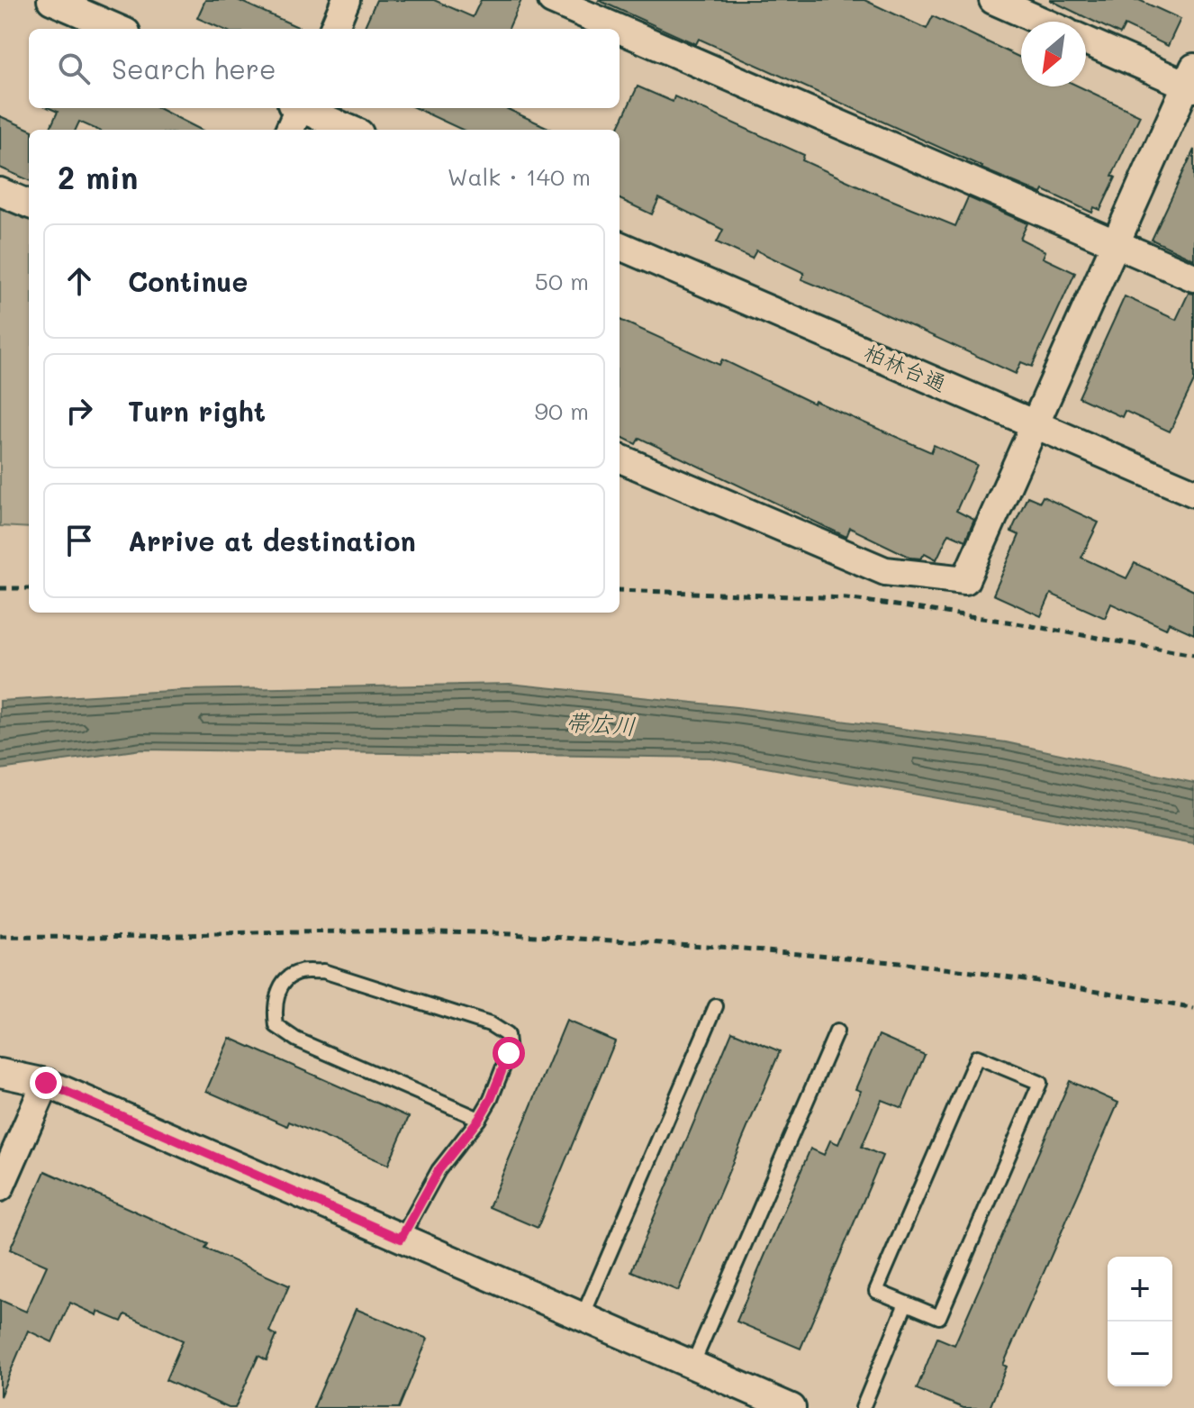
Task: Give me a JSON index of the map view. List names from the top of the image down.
{
  "streets": {
    "street": ["柏林台通"]
  },
  "water": ["帯広川"],
  "north": "bottom left",
  "page": {
    "search": "Search here",
    "heading": ["2 min", "Walk · 140 m"],
    "list": [
      ["Continue", "50 m"],
      ["Turn right", "90 m"],
      "Arrive at destination"
    ],
    "map_buttons": ["+", "−"]
  }
}
